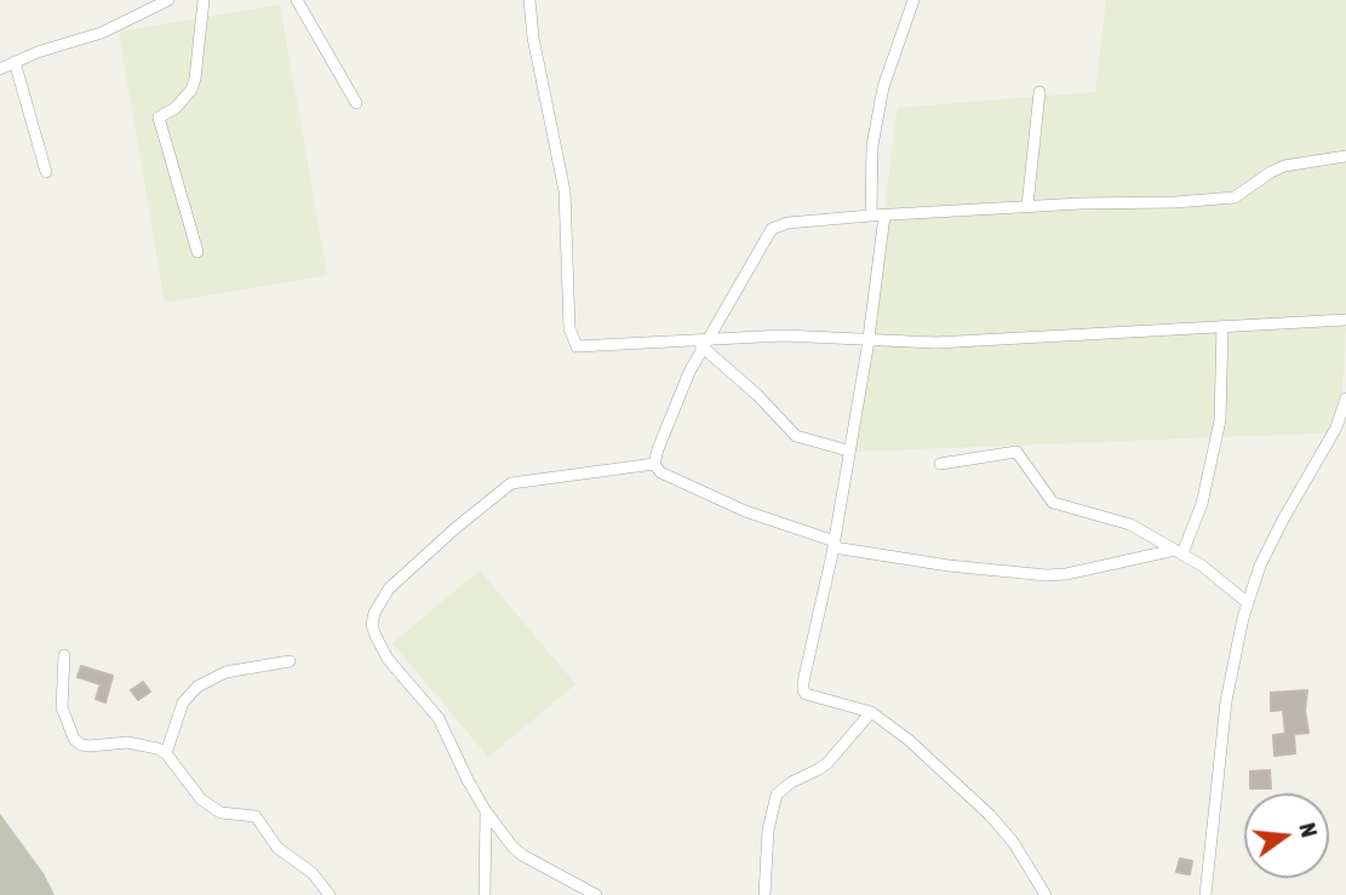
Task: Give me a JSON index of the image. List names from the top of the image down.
{
  "north": "right"
}
